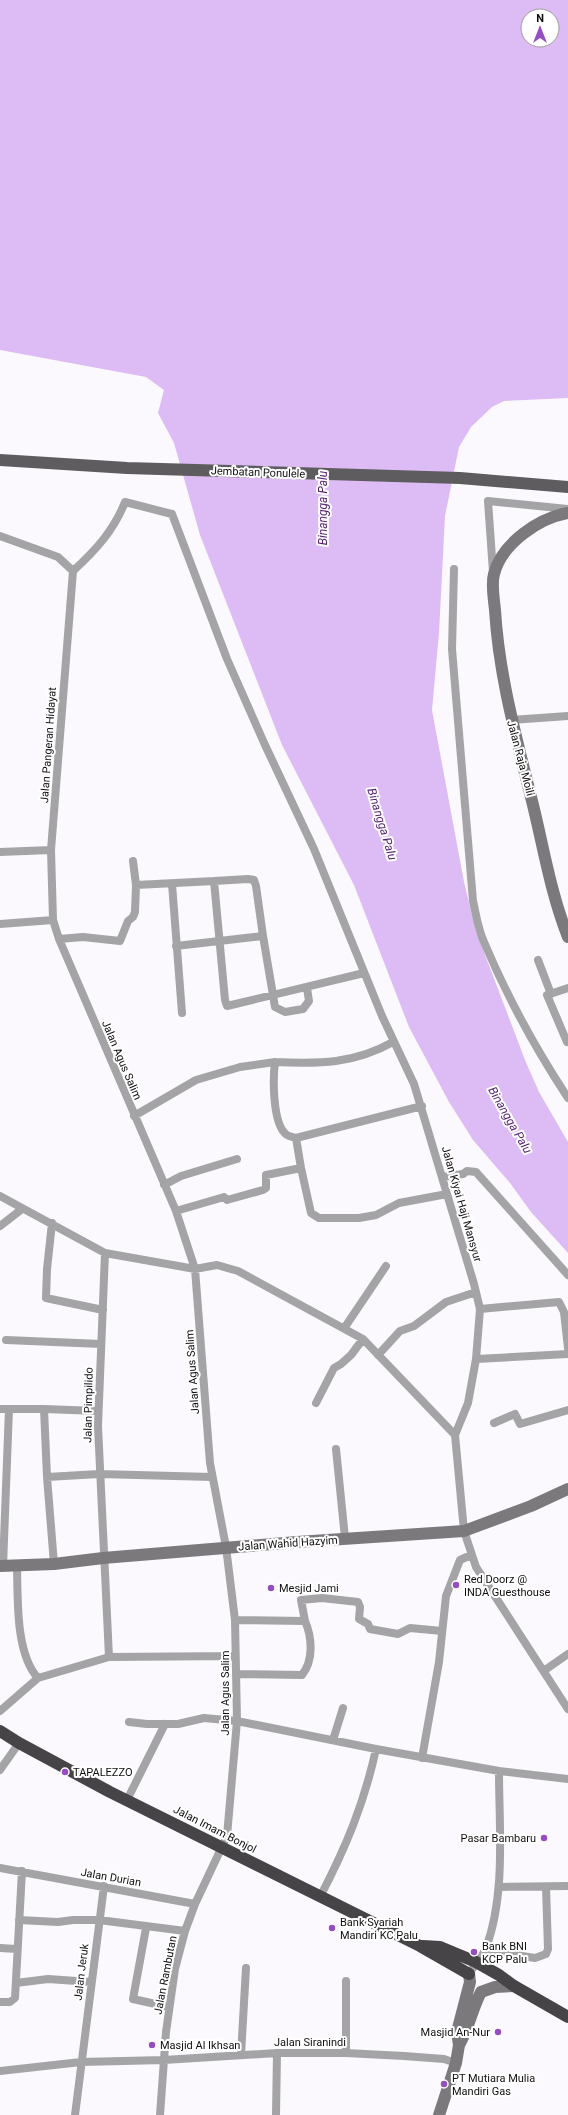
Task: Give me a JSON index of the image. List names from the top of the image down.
{
  "streets": {
    "highway": ["Jalan Imam Bonjol"],
    "main road": ["Jembatan Ponulele"],
    "street": [
      "Jalan Pangeran Hidayat",
      "Jalan Raja Moili",
      "Jalan Agus Salim",
      "Jalan Kiyai Haji Mansyur",
      "Jalan Pimpilido",
      "Jalan Wahid Hazyim",
      "Jalan Durian",
      "Jalan Jeruk",
      "Jalan Rambutan",
      "Jalan Siranindi"
    ]
  },
  "crossings": [
    ["Jalan Pangeran Hidayat", "Jalan Agus Salim"],
    ["Jalan Pangeran Hidayat", "Jalan Kiyai Haji Mansyur"],
    ["Jalan Agus Salim", "Jalan Wahid Hazyim"],
    ["Jalan Agus Salim", "Jalan Imam Bonjol"],
    ["Jalan Agus Salim", "Jalan Rambutan"],
    ["Jalan Pimpilido", "Jalan Wahid Hazyim"],
    ["Jalan Imam Bonjol", "Jalan Rambutan"],
    ["Jalan Durian", "Jalan Jeruk"],
    ["Jalan Durian", "Jalan Rambutan"],
    ["Jalan Jeruk", "Jalan Siranindi"],
    ["Jalan Rambutan", "Jalan Siranindi"]
  ],
  "water": ["Binangga Palu"],
  "places": [
    "Red Doorz @ INDA Guesthouse",
    "Mesjid Jami",
    "TAPALEZZO",
    "Pasar Bambaru",
    "Bank Syariah Mandiri KC Palu",
    "Bank BNI KCP Palu",
    "Masjid An-Nur",
    "Masjid Al Ikhsan",
    "PT Mutiara Mulia Mandiri Gas"
  ],
  "north": "top"
}
